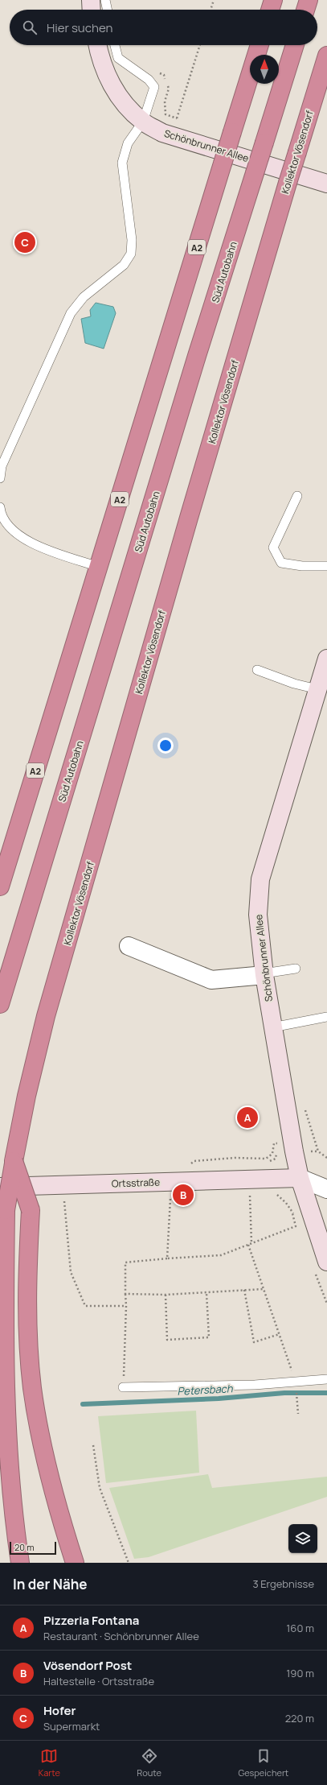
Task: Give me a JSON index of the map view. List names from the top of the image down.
{
  "streets": {
    "highway": ["Kollektor Vösendorf", "A2", "Süd Autobahn"],
    "main road": ["Schönbrunner Allee", "Ortsstraße"]
  },
  "crossings": [
    ["Schönbrunner Allee", "Ortsstraße"]
  ],
  "water": ["Petersbach"],
  "scale_bar": "20 m",
  "north": "top",
  "page": {
    "search": "Hier suchen",
    "pins": ["C", "A", "B"],
    "scale": "20 m",
    "heading": ["In der Nähe", "3 Ergebnisse"],
    "list": [
      {
        "mark": "A",
        "name": "Pizzeria Fontana",
        "note": "Restaurant · Schönbrunner Allee",
        "value": "160 m"
      },
      {
        "mark": "B",
        "name": "Vösendorf Post",
        "note": "Haltestelle · Ortsstraße",
        "value": "190 m"
      },
      {
        "mark": "C",
        "name": "Hofer",
        "note": "Supermarkt",
        "value": "220 m"
      }
    ],
    "nav": ["Karte", "Route", "Gespeichert"]
  }
}
